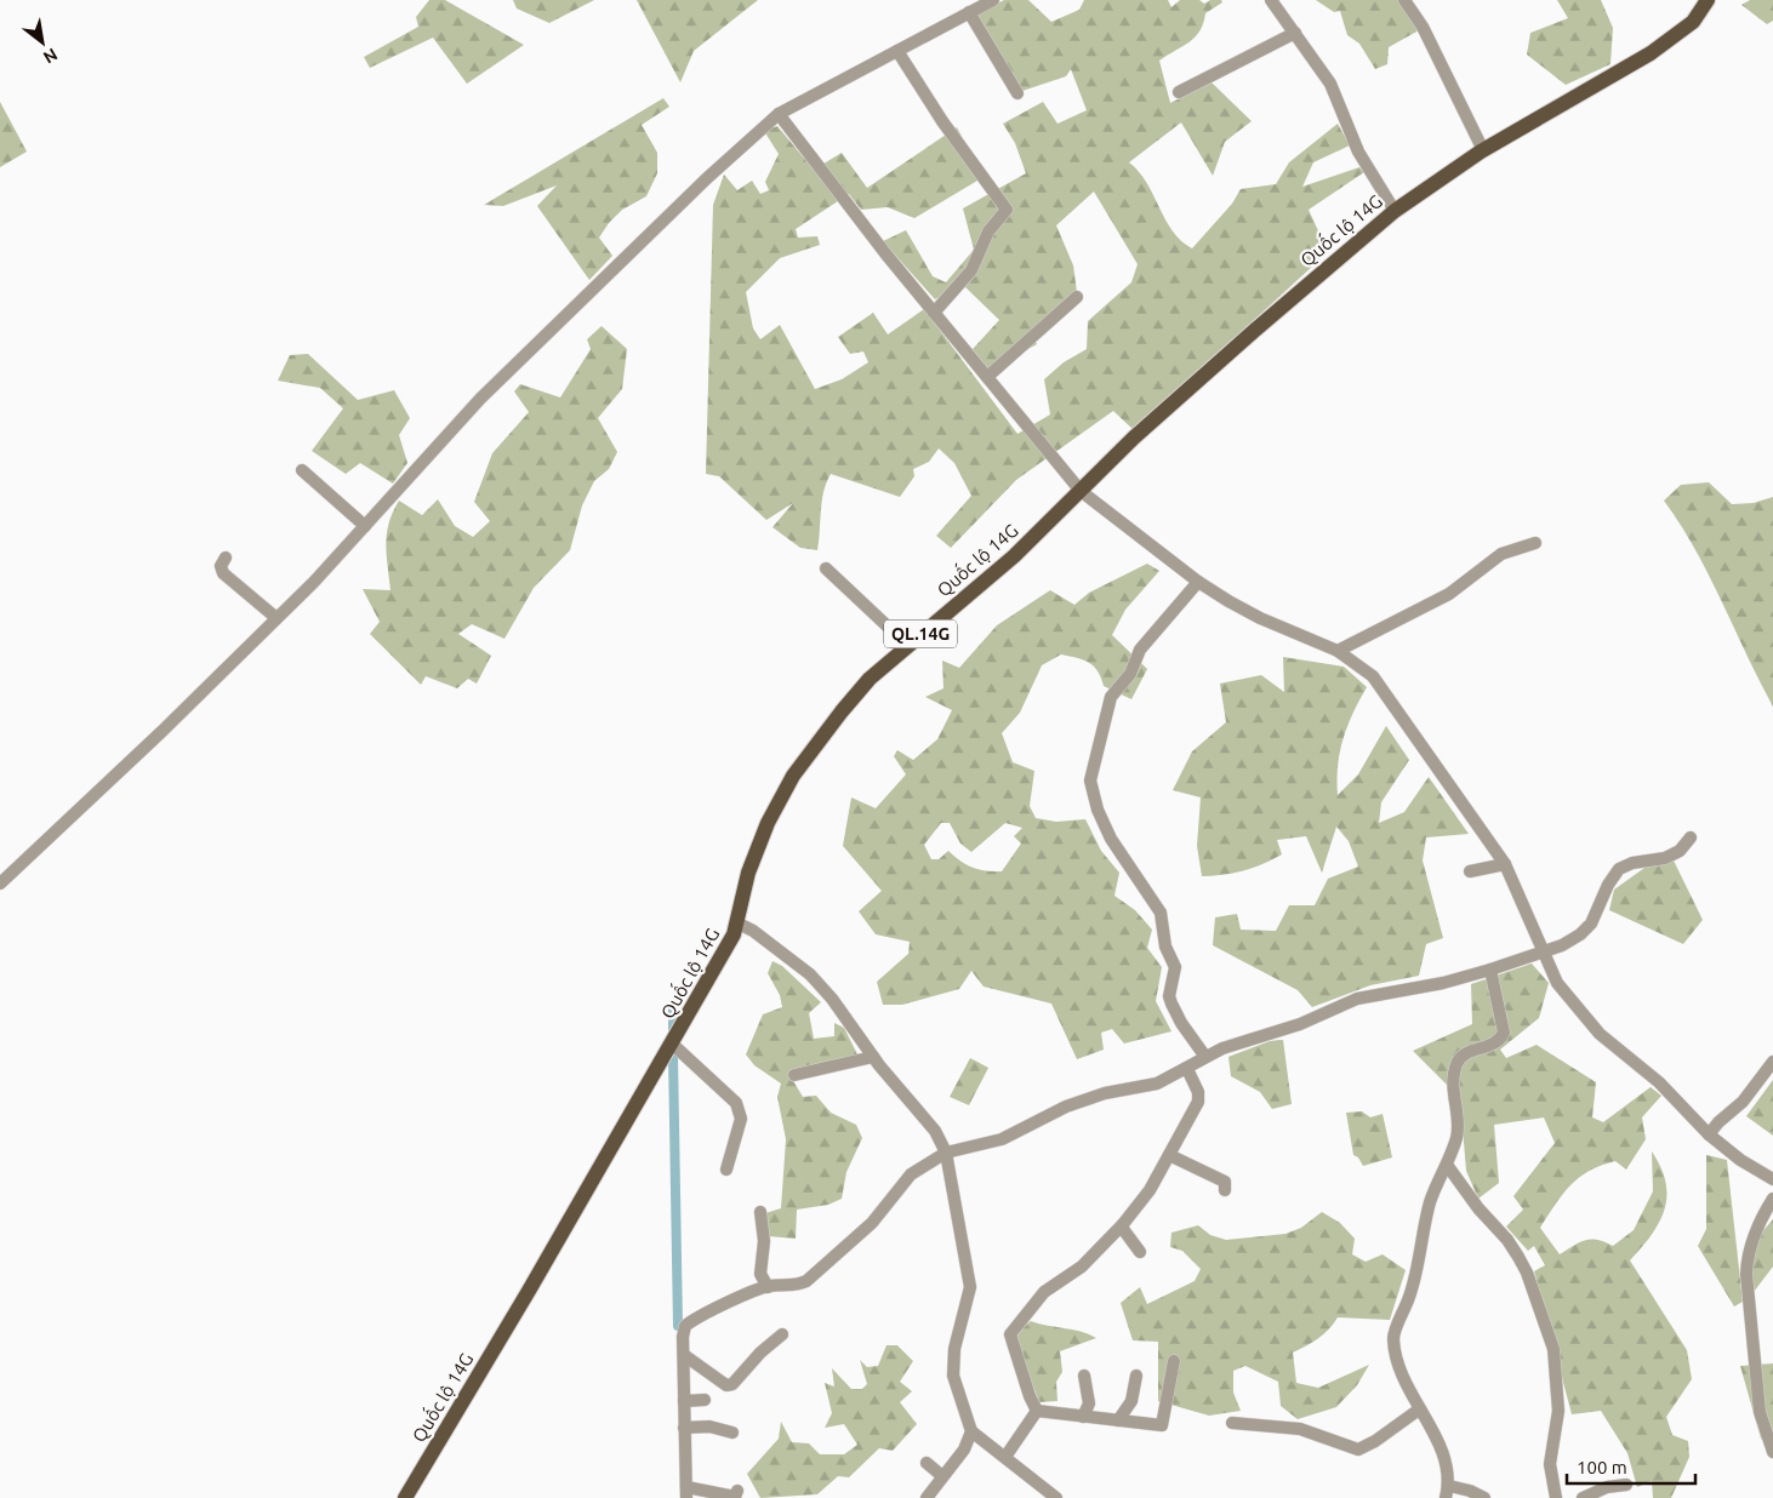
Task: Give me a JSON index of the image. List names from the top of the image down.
{
  "streets": {
    "main road": ["Quốc lộ 14G", "QL.14G"]
  },
  "scale_bar": "100 m",
  "north": "bottom right"
}
